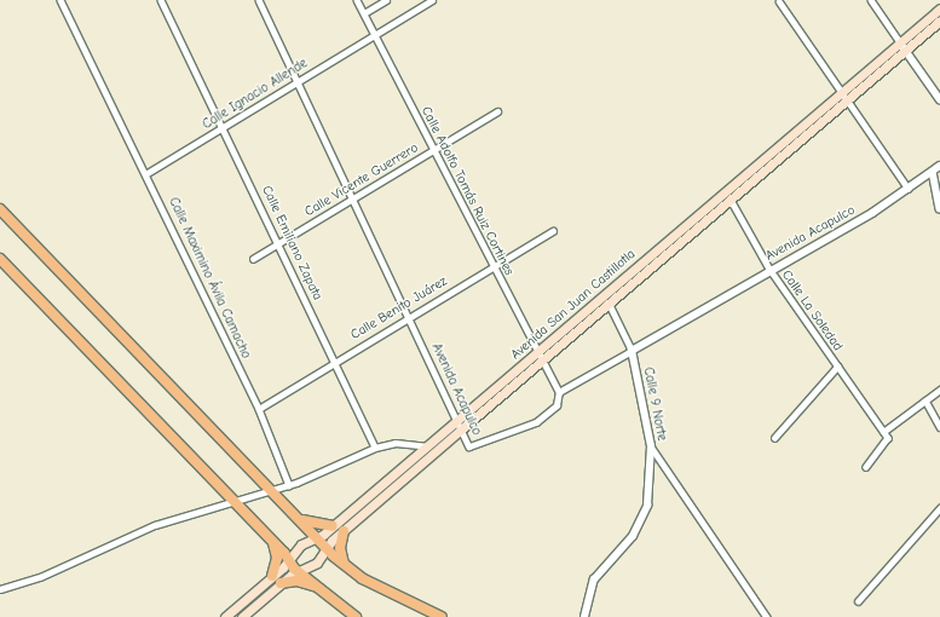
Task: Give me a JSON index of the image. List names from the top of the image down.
{
  "streets": {
    "main road": ["Avenida San Juan Castillotla"],
    "street": [
      "Calle Ignacio Allende",
      "Calle Vicente Guerrero",
      "Calle Adolfo Tomás Ruiz Cortines",
      "Avenida Acapulco",
      "Calle Emiliano Zapata",
      "Calle Maximino Ávila Camacho",
      "Calle Benito Juárez",
      "Calle La Soledad",
      "Calle 9 Norte"
    ]
  },
  "crossings": [
    ["Calle Ignacio Allende", "Calle Adolfo Tomás Ruiz Cortines"],
    ["Calle Ignacio Allende", "Avenida Acapulco"],
    ["Calle Ignacio Allende", "Calle Emiliano Zapata"],
    ["Calle Ignacio Allende", "Calle Maximino Ávila Camacho"],
    ["Calle Vicente Guerrero", "Calle Adolfo Tomás Ruiz Cortines"],
    ["Calle Vicente Guerrero", "Avenida Acapulco"],
    ["Calle Vicente Guerrero", "Calle Emiliano Zapata"],
    ["Calle Adolfo Tomás Ruiz Cortines", "Avenida Acapulco"],
    ["Calle Adolfo Tomás Ruiz Cortines", "Avenida San Juan Castillotla"],
    ["Calle Adolfo Tomás Ruiz Cortines", "Calle Benito Juárez"],
    ["Avenida Acapulco", "Avenida San Juan Castillotla"],
    ["Avenida Acapulco", "Calle Benito Juárez"],
    ["Avenida Acapulco", "Calle La Soledad"],
    ["Avenida Acapulco", "Calle 9 Norte"],
    ["Calle Emiliano Zapata", "Calle Benito Juárez"],
    ["Calle Maximino Ávila Camacho", "Calle Benito Juárez"],
    ["Avenida San Juan Castillotla", "Calle La Soledad"]
  ]
}
